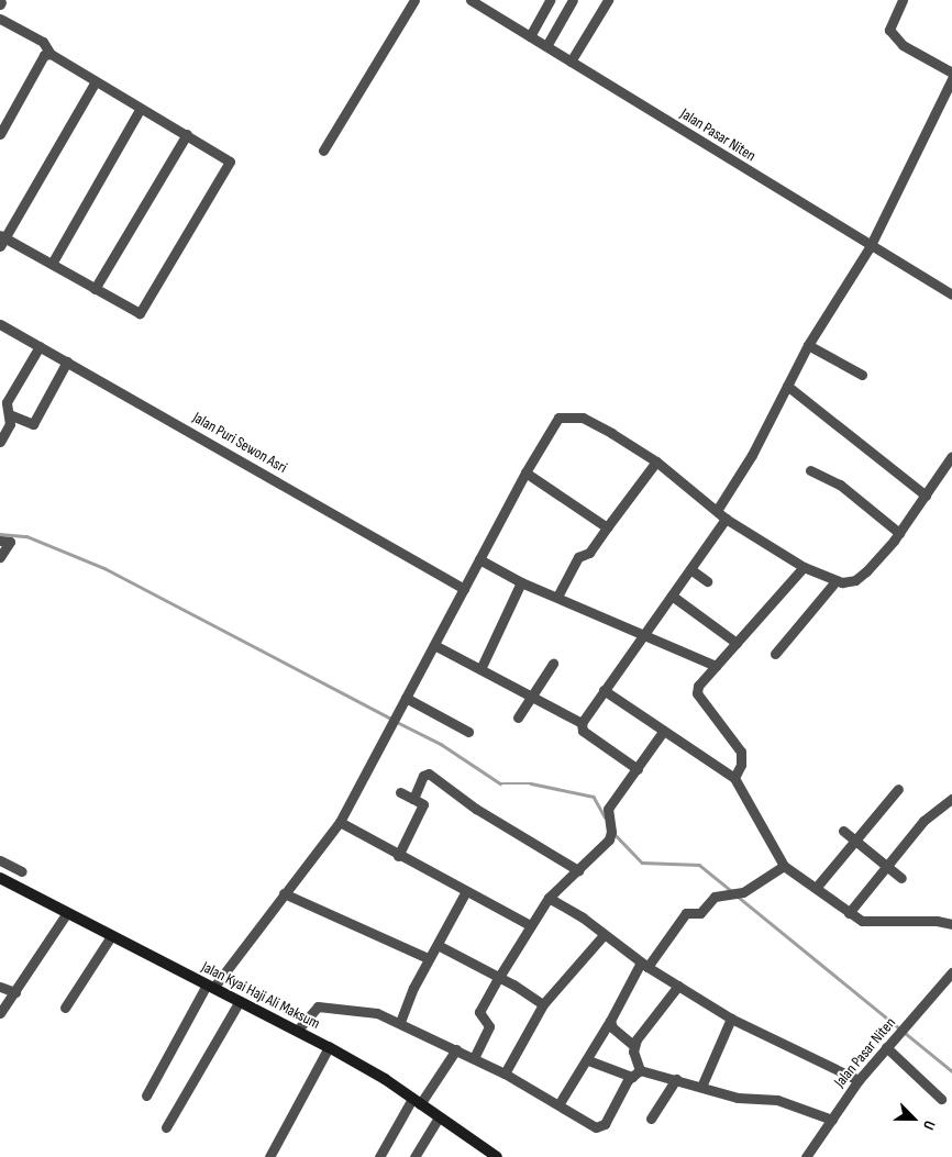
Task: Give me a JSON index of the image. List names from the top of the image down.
{
  "streets": {
    "street": ["Jalan Pasar Niten", "Jalan Puri Sewon Asri", "Jalan Kyai Haji Ali Maksum"]
  },
  "north": "bottom right"
}
